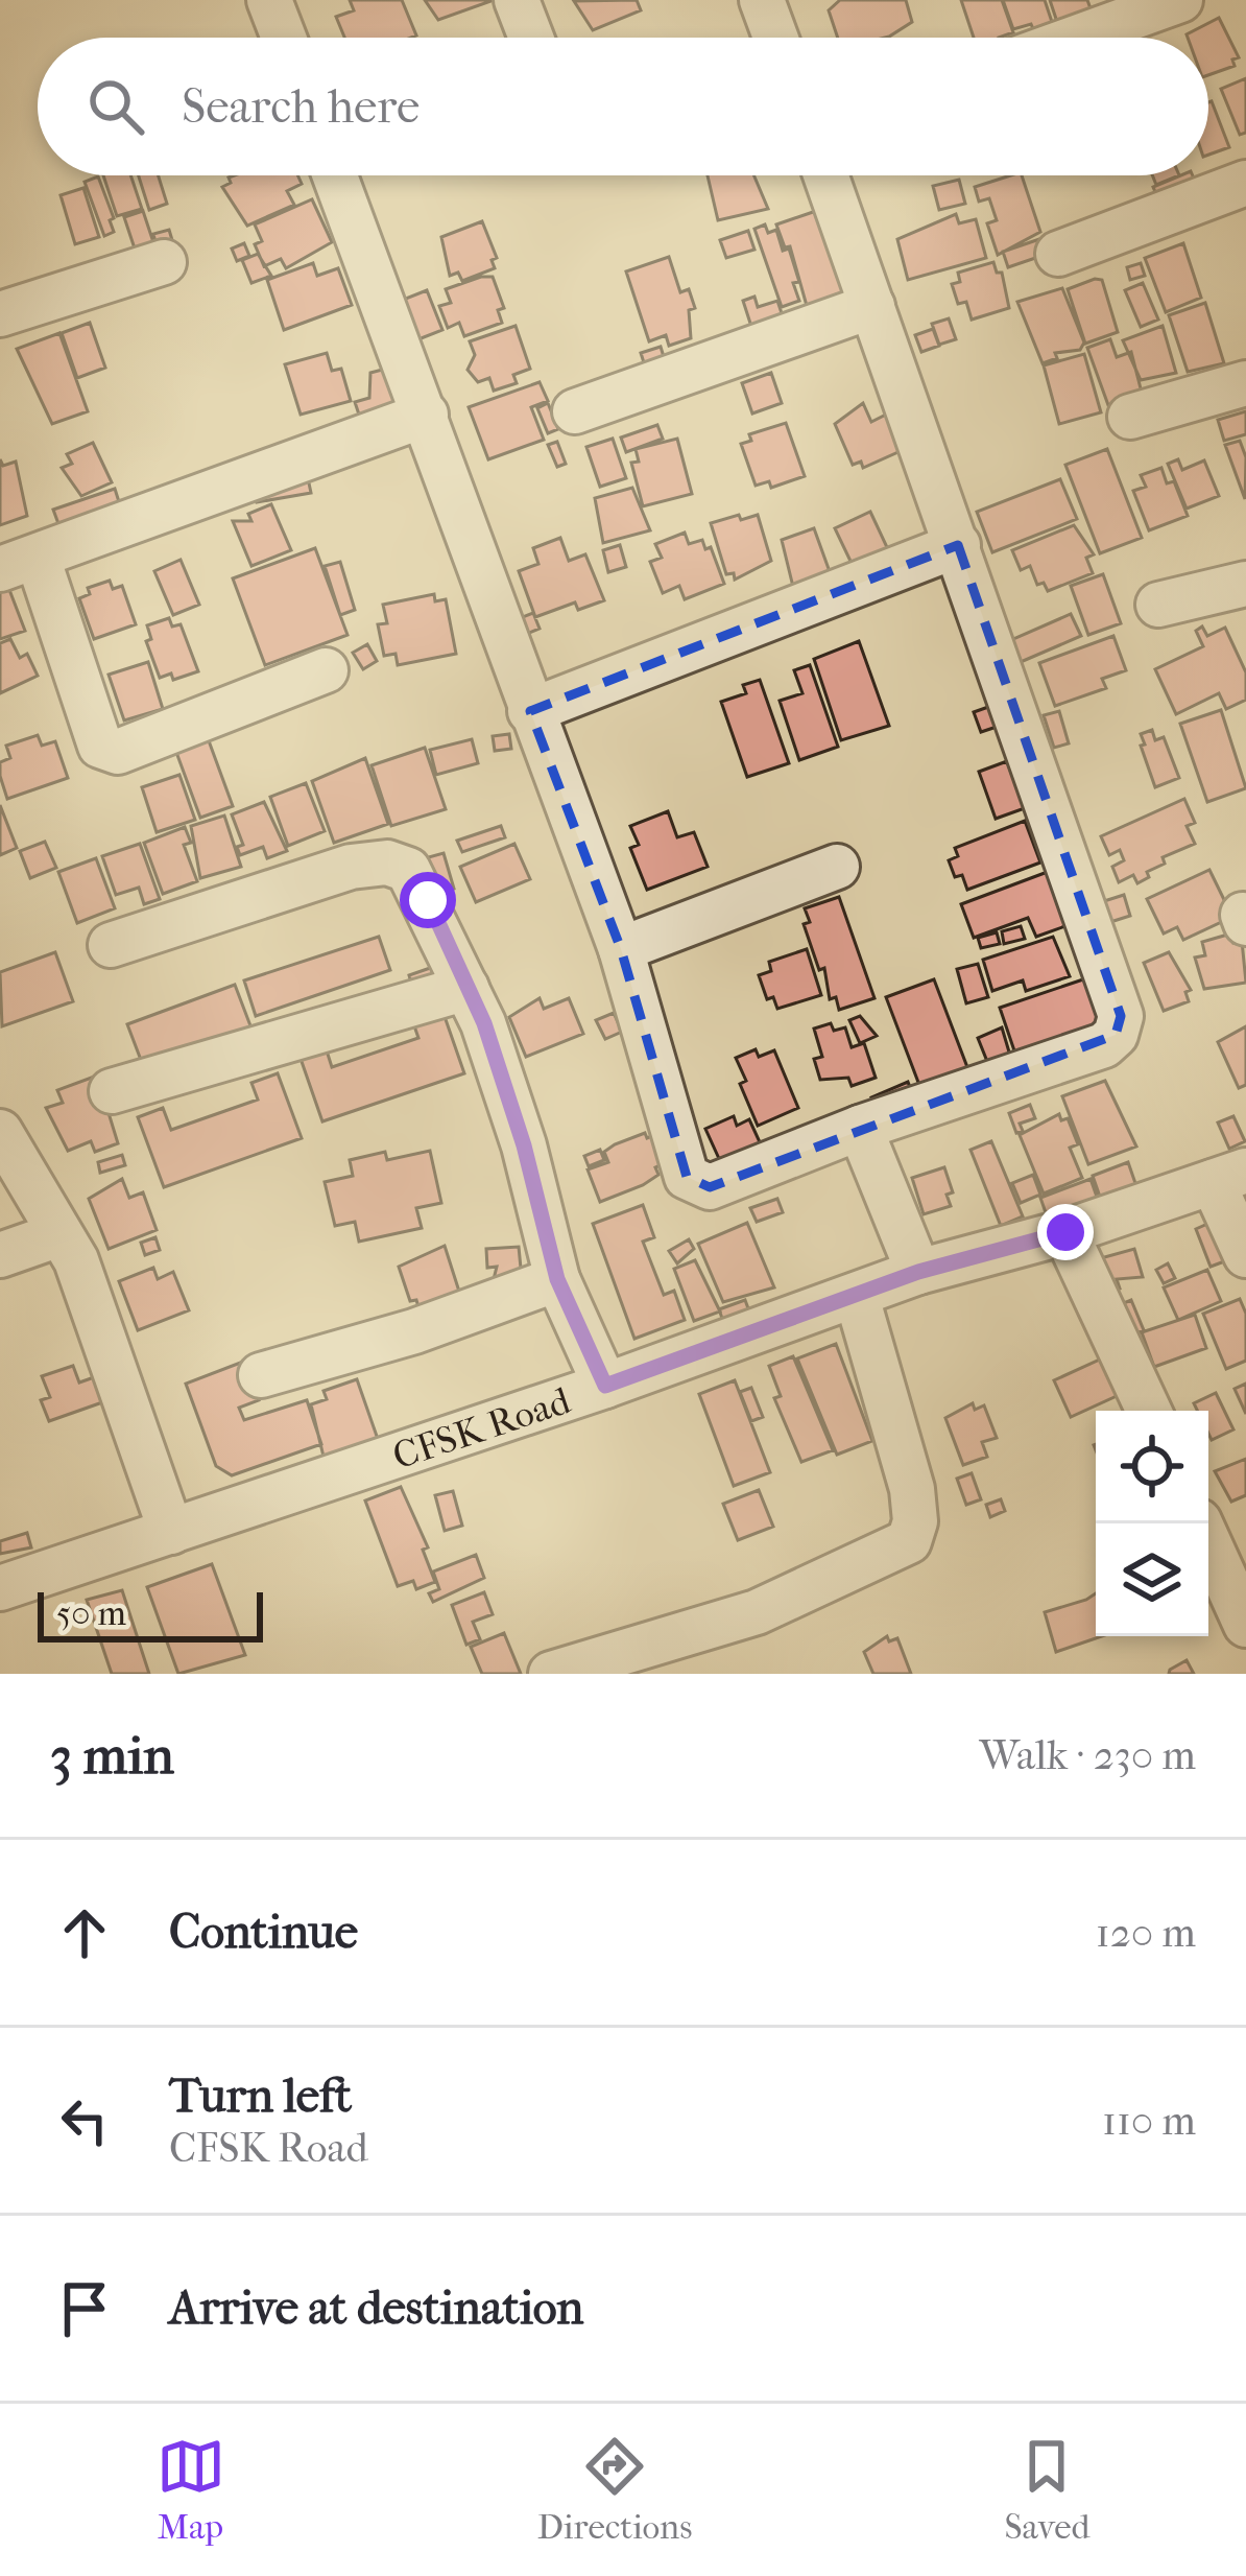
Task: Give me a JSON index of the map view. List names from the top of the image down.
{
  "streets": {
    "street": ["CFSK Road"]
  },
  "scale_bar": "50 m",
  "page": {
    "search": "Search here",
    "scale": "50 m",
    "heading": ["3 min", "Walk · 230 m"],
    "list": [
      ["Continue", "120 m"],
      ["Turn left", "CFSK Road", "110 m"],
      "Arrive at destination"
    ],
    "nav": ["Map", "Directions", "Saved"]
  }
}
